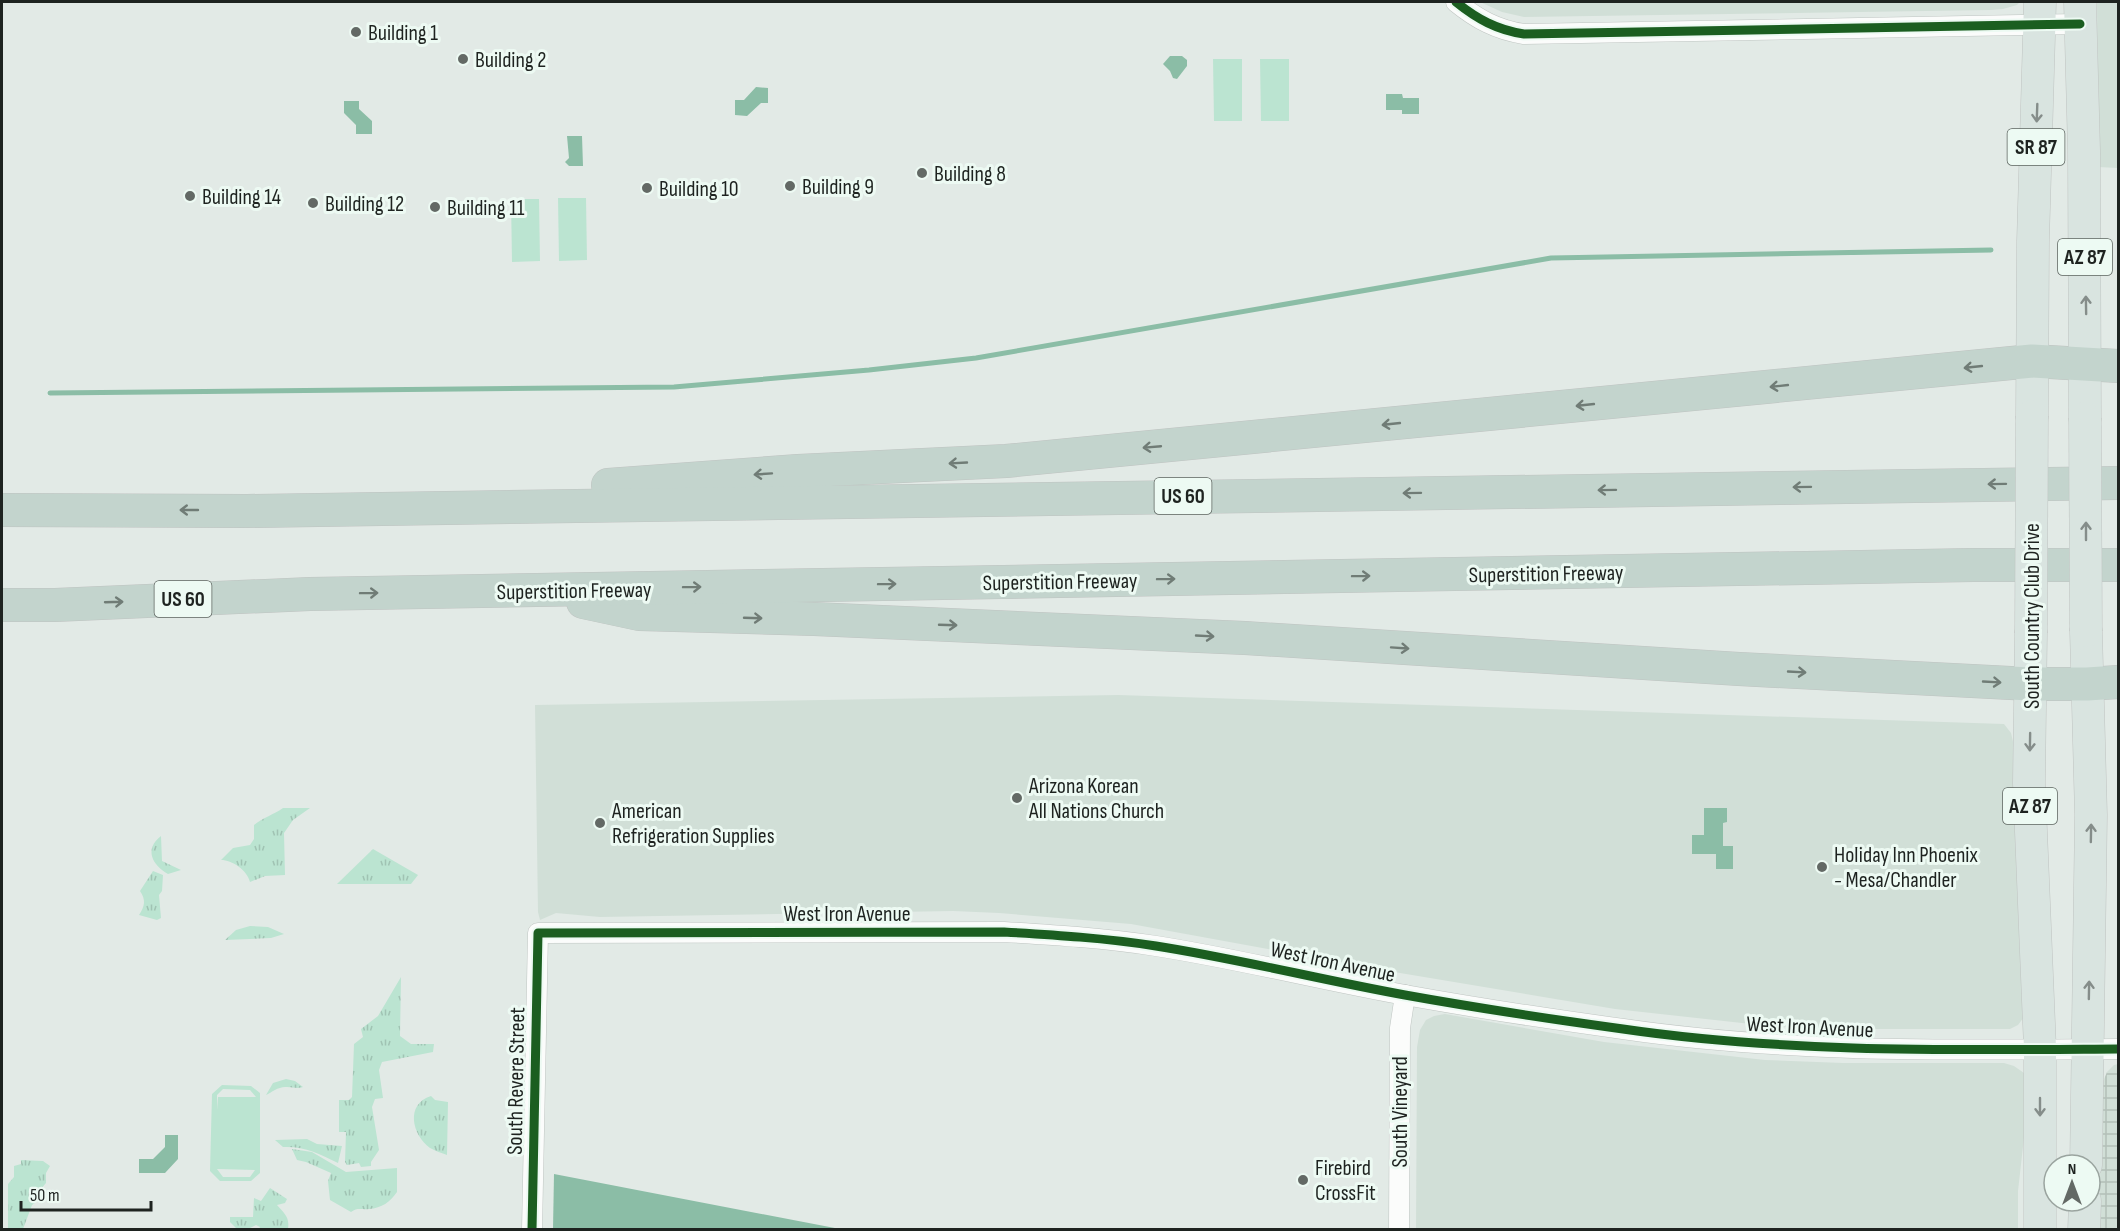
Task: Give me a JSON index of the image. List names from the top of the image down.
{
  "streets": {
    "highway": ["US 60", "Superstition Freeway"],
    "main road": ["SR 87", "AZ 87", "South Country Club Drive"],
    "street": ["West Iron Avenue", "South Revere Street", "South Vineyard"]
  },
  "crossings": [
    ["AZ 87", "West Iron Avenue"],
    ["South Country Club Drive", "West Iron Avenue"],
    ["West Iron Avenue", "South Revere Street"],
    ["West Iron Avenue", "South Vineyard"]
  ],
  "places": [
    "Building 1",
    "Building 2",
    "Building 8",
    "Building 9",
    "Building 10",
    "Building 14",
    "Building 12",
    "Building 11",
    "Arizona Korean All Nations Church",
    "American Refrigeration Supplies",
    "Holiday Inn Phoenix - Mesa/Chandler",
    "Firebird CrossFit"
  ],
  "scale_bar": "50 m",
  "north": "top"
}
